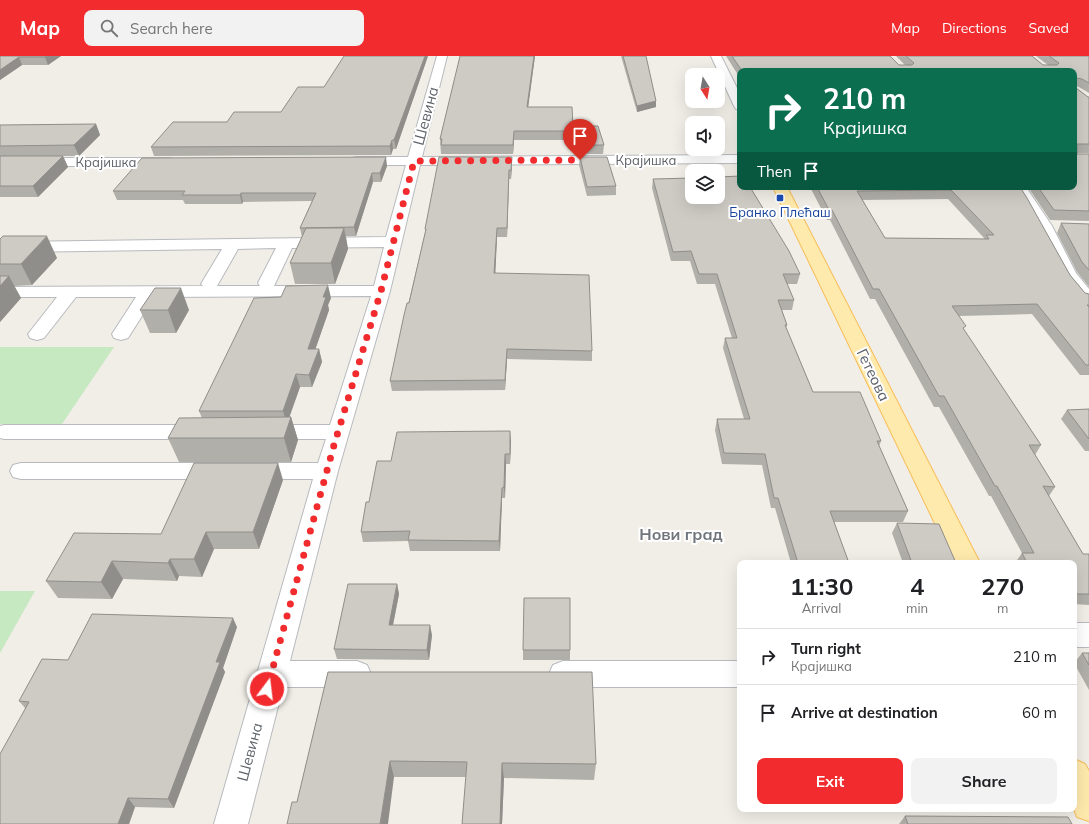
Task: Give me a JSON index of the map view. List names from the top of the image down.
{
  "streets": {
    "main road": ["Гетеова"],
    "street": ["Шевина", "Крајишка"]
  },
  "crossings": [
    ["Шевина", "Крајишка"]
  ],
  "districts": ["Нови град"],
  "places": {
    "transit": ["Бранко Плећаш"]
  },
  "north": "bottom",
  "page": {
    "header": "Map",
    "search": "Search here",
    "nav": ["Map", "Directions", "Saved"],
    "turn": ["210 m", "Крајишка"],
    "then": "Then",
    "eta": [
      "11:30",
      "Arrival",
      "4",
      "min",
      "270",
      "m"
    ],
    "list": [
      {
        "name": "Turn right",
        "note": "Крајишка",
        "value": "210 m"
      },
      {
        "name": "Arrive at destination",
        "value": "60 m"
      }
    ],
    "buttons": ["Exit", "Share"]
  }
}
